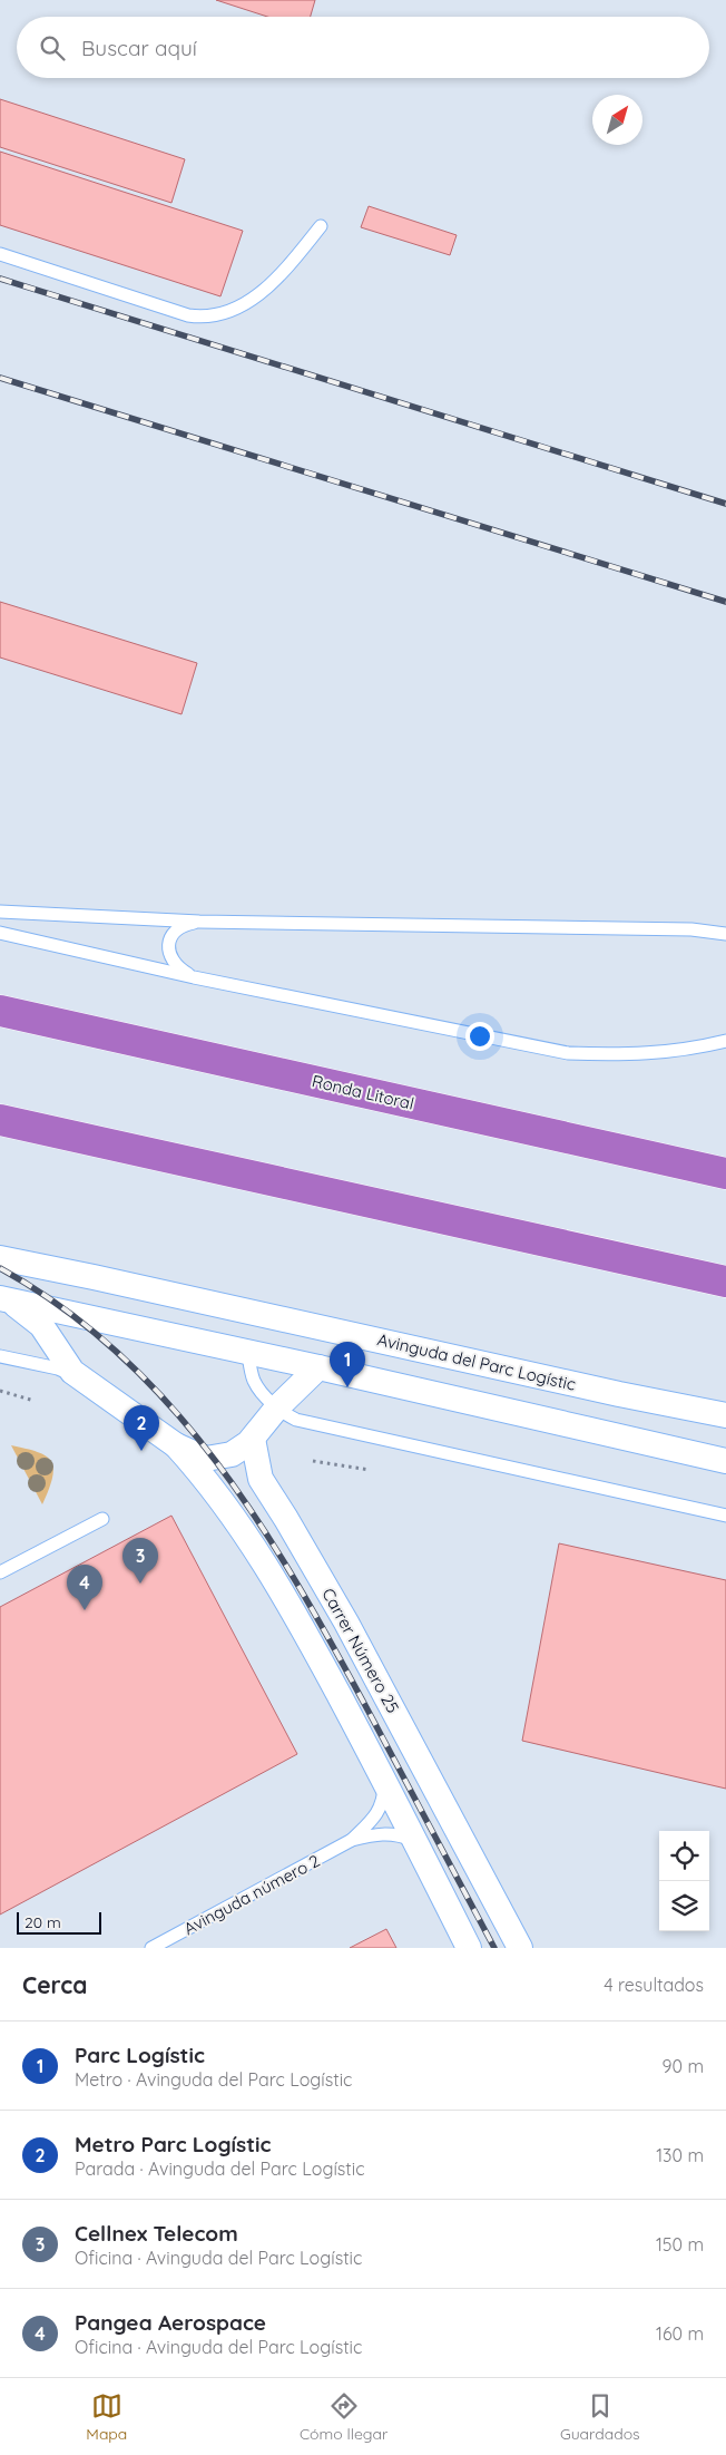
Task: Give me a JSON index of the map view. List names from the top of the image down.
{
  "streets": {
    "highway": ["Ronda Litoral"],
    "street": ["Avinguda del Parc Logístic", "Carrer Número 25"],
    "lane": ["Avinguda número 2"]
  },
  "scale_bar": "20 m",
  "north": "top right",
  "page": {
    "search": "Buscar aquí",
    "pins": [
      "1",
      "2",
      "3",
      "4"
    ],
    "scale": "20 m",
    "heading": ["Cerca", "4 resultados"],
    "list": [
      {
        "mark": "1",
        "name": "Parc Logístic",
        "note": "Metro · Avinguda del Parc Logístic",
        "value": "90 m"
      },
      {
        "mark": "2",
        "name": "Metro Parc Logístic",
        "note": "Parada · Avinguda del Parc Logístic",
        "value": "130 m"
      },
      {
        "mark": "3",
        "name": "Cellnex Telecom",
        "note": "Oficina · Avinguda del Parc Logístic",
        "value": "150 m"
      },
      {
        "mark": "4",
        "name": "Pangea Aerospace",
        "note": "Oficina · Avinguda del Parc Logístic",
        "value": "160 m"
      }
    ],
    "nav": ["Mapa", "Cómo llegar", "Guardados"]
  }
}
